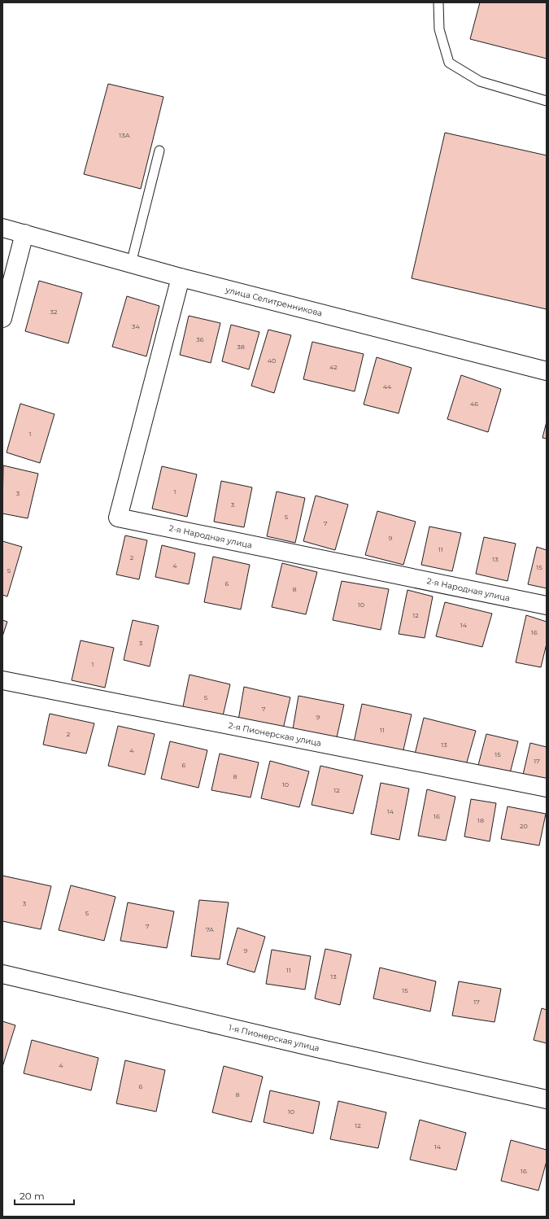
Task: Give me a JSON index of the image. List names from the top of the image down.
{
  "streets": {
    "street": [
      "улица Селитренникова",
      "2-я Народная улица",
      "2-я Пионерская улица",
      "1-я Пионерская улица"
    ]
  },
  "crossings": [
    ["улица Селитренникова", "2-я Народная улица"]
  ],
  "house_numbers": [
    "13А",
    "32",
    "34",
    "36",
    "38",
    "40",
    "42",
    "44",
    "46",
    "1",
    "1",
    "3",
    "3",
    "5",
    "7",
    "9",
    "11",
    "2",
    "13",
    "4",
    "15",
    "5",
    "6",
    "8",
    "10",
    "12",
    "14",
    "16",
    "3",
    "1",
    "5",
    "7",
    "9",
    "11",
    "2",
    "13",
    "4",
    "15",
    "17",
    "6",
    "8",
    "10",
    "12",
    "14",
    "16",
    "18",
    "20",
    "3",
    "5",
    "7",
    "7А",
    "9",
    "11",
    "13",
    "15",
    "17",
    "4",
    "6",
    "8",
    "10",
    "12",
    "14",
    "16"
  ],
  "scale_bar": "20 m"
}
